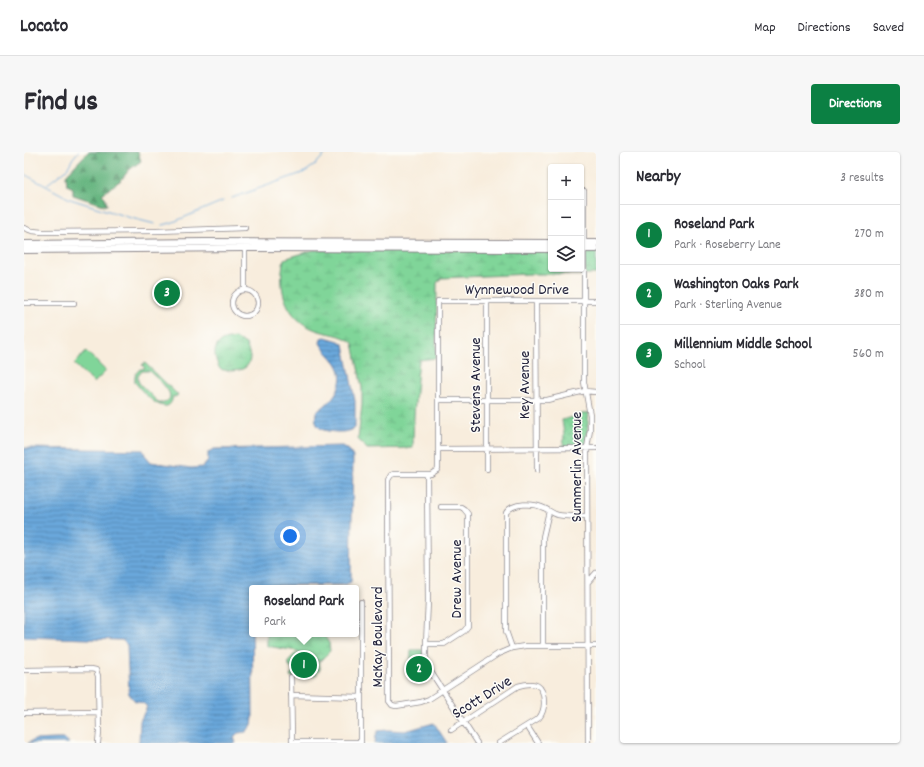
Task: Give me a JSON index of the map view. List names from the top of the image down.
{
  "streets": {
    "street": [
      "Wynnewood Drive",
      "Stevens Avenue",
      "Key Avenue",
      "Summerlin Avenue",
      "Drew Avenue",
      "McKay Boulevard",
      "Scott Drive"
    ]
  },
  "crossings": [
    ["Wynnewood Drive", "Stevens Avenue"],
    ["Wynnewood Drive", "Key Avenue"],
    ["Wynnewood Drive", "Summerlin Avenue"],
    ["Summerlin Avenue", "McKay Boulevard"]
  ],
  "page": {
    "header": "Locato",
    "nav": ["Map", "Directions", "Saved"],
    "title": "Find us",
    "buttons": "Directions",
    "heading": ["Nearby", "3 results"],
    "map_buttons": ["+", "−"],
    "list": [
      {
        "mark": "1",
        "name": "Roseland Park",
        "note": "Park · Roseberry Lane",
        "value": "270 m"
      },
      {
        "mark": "2",
        "name": "Washington Oaks Park",
        "note": "Park · Sterling Avenue",
        "value": "380 m"
      },
      {
        "mark": "3",
        "name": "Millennium Middle School",
        "note": "School",
        "value": "560 m"
      }
    ],
    "pins": ["3", "1", "2"],
    "popup": ["Roseland Park", "Park"]
  }
}
